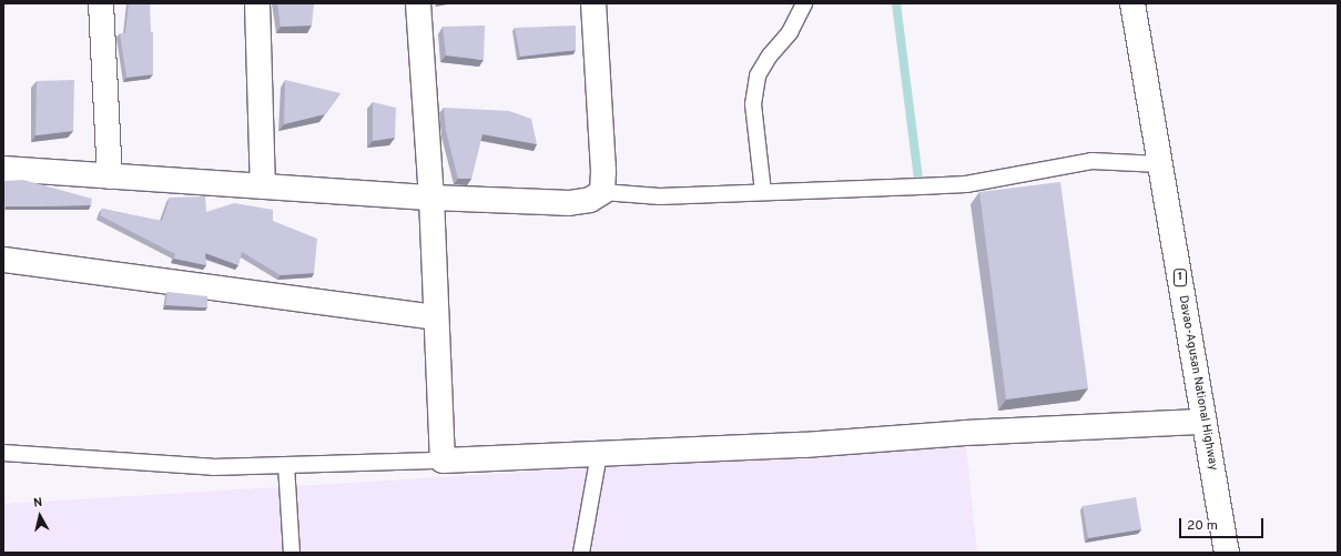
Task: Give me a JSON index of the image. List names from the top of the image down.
{
  "streets": {
    "main road": ["1", "Davao-Agusan National Highway"]
  },
  "scale_bar": "20 m",
  "north": "top"
}
